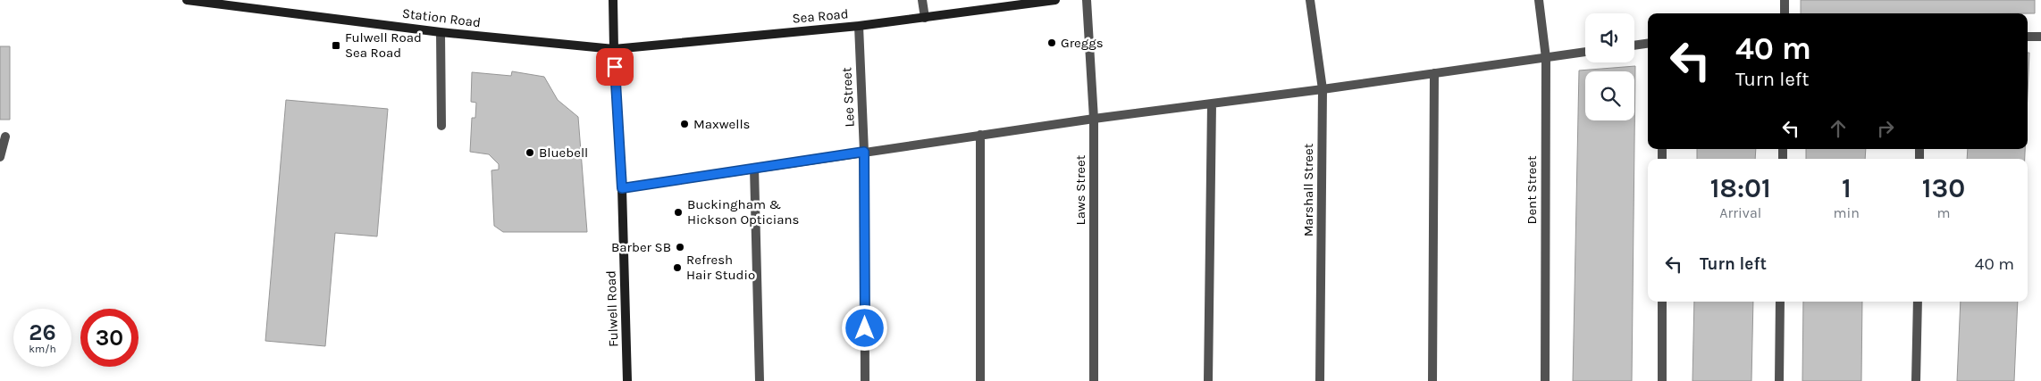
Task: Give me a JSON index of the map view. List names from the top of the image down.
{
  "streets": {
    "street": [
      "Sea Road",
      "Station Road",
      "Lee Street",
      "Laws Street",
      "Marshall Street",
      "Dent Street",
      "Fulwell Road"
    ]
  },
  "crossings": [
    ["Sea Road", "Station Road"],
    ["Sea Road", "Lee Street"],
    ["Sea Road", "Fulwell Road"],
    ["Station Road", "Fulwell Road"]
  ],
  "places": {
    "other": [
      "Greggs",
      "Maxwells",
      "Bluebell",
      "Buckingham & Hickson Opticians",
      "Barber SB",
      "Refresh Hair Studio"
    ],
    "transit": ["Fulwell Road Sea Road"]
  },
  "page": {
    "turn": ["40 m", "Turn left"],
    "eta": [
      "18:01",
      "Arrival",
      "1",
      "min",
      "130",
      "m"
    ],
    "list": [
      {
        "name": "Turn left",
        "value": "40 m"
      }
    ],
    "speed": "26 km/h",
    "limit": "30"
  }
}
